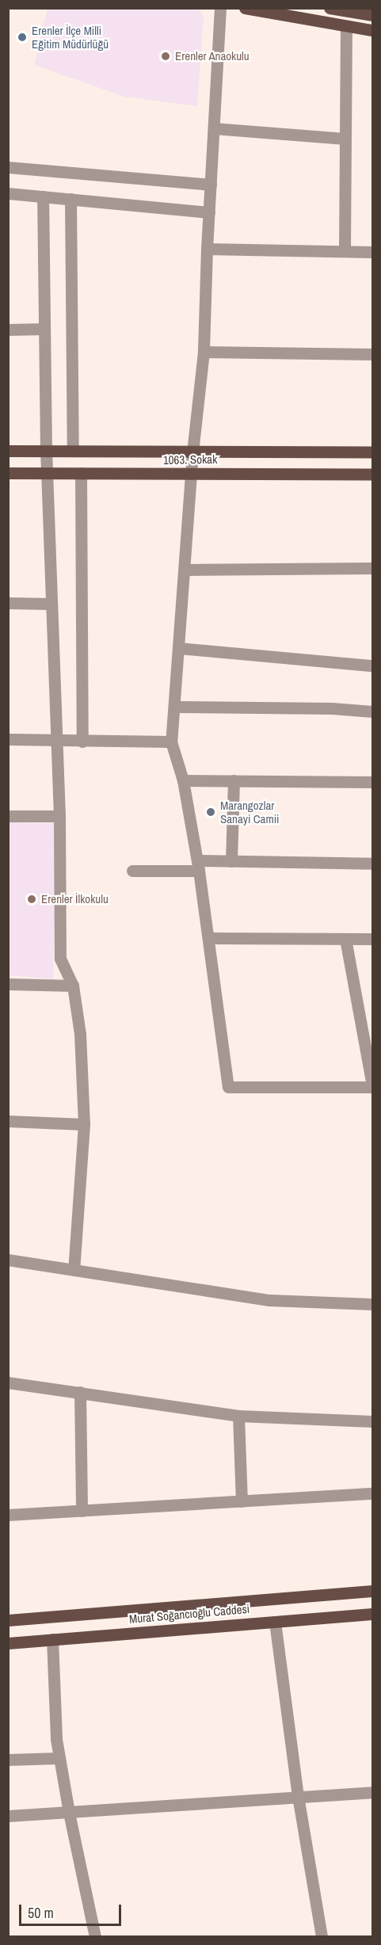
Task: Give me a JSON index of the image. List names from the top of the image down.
{
  "streets": {
    "main road": ["1063. Sokak", "Murat Soğancıoğlu Caddesi"]
  },
  "places": [
    "Erenler İlçe Milli Eğitim Müdürlüğü",
    "Erenler Anaokulu",
    "Marangozlar Sanayi Camii",
    "Erenler İlkokulu"
  ],
  "scale_bar": "50 m"
}
